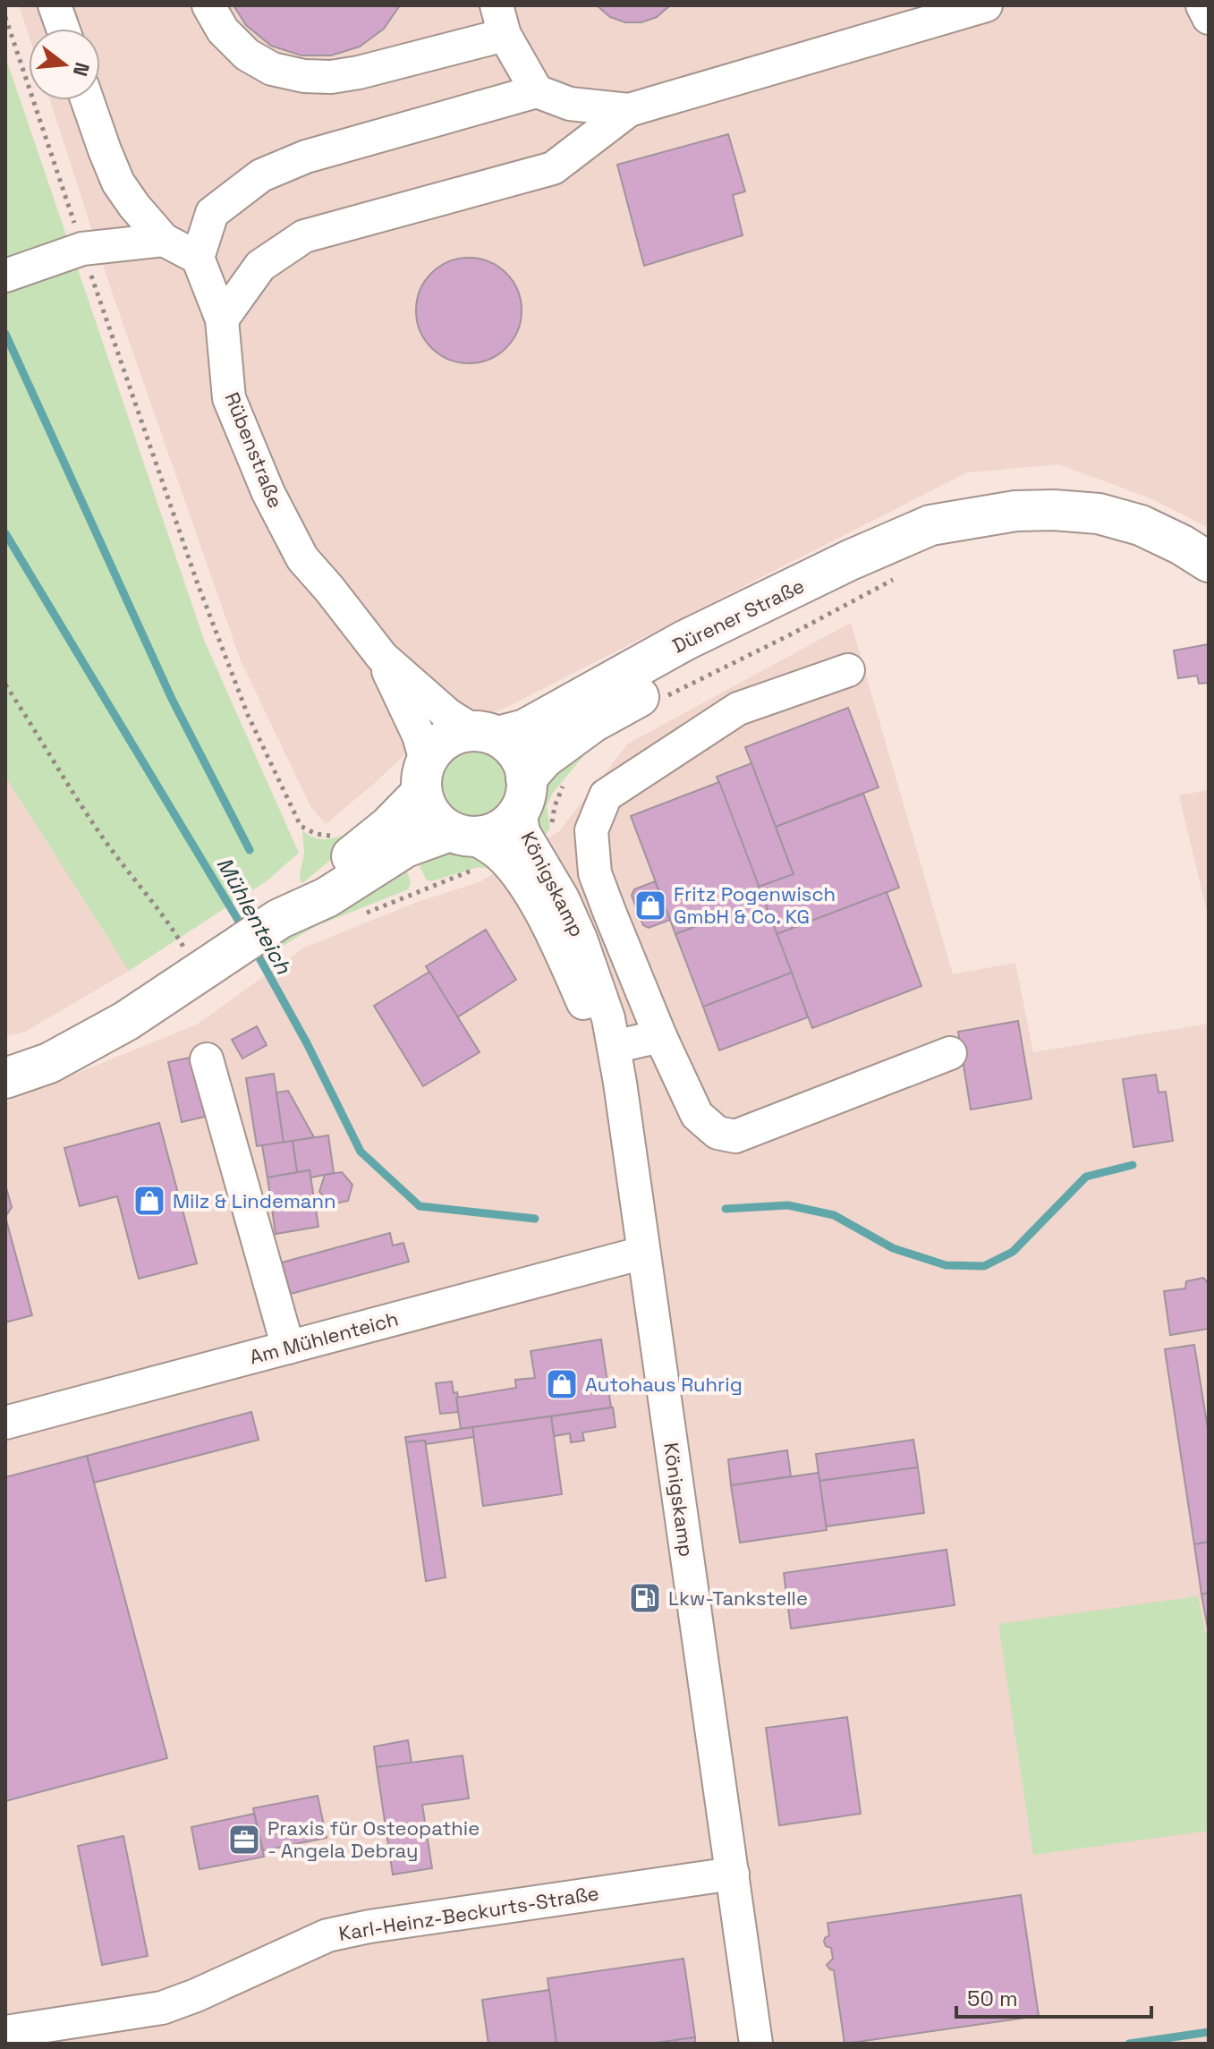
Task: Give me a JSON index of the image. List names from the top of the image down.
{
  "streets": {
    "main road": ["Dürener Straße"],
    "street": [
      "Rübenstraße",
      "Königskamp",
      "Am Mühlenteich",
      "Karl-Heinz-Beckurts-Straße"
    ]
  },
  "crossings": [
    ["Rübenstraße", "Dürener Straße"],
    ["Rübenstraße", "Königskamp"],
    ["Dürener Straße", "Königskamp"],
    ["Königskamp", "Am Mühlenteich"],
    ["Königskamp", "Karl-Heinz-Beckurts-Straße"]
  ],
  "water": ["Mühlenteich"],
  "places": {
    "shop": ["Fritz Pogenwisch GmbH & Co. KG", "Milz & Lindemann", "Autohaus Ruhrig"],
    "fuel station": ["Lkw-Tankstelle"],
    "office": ["Praxis für Osteopathie - Angela Debray"]
  },
  "scale_bar": "50 m",
  "north": "right"
}
